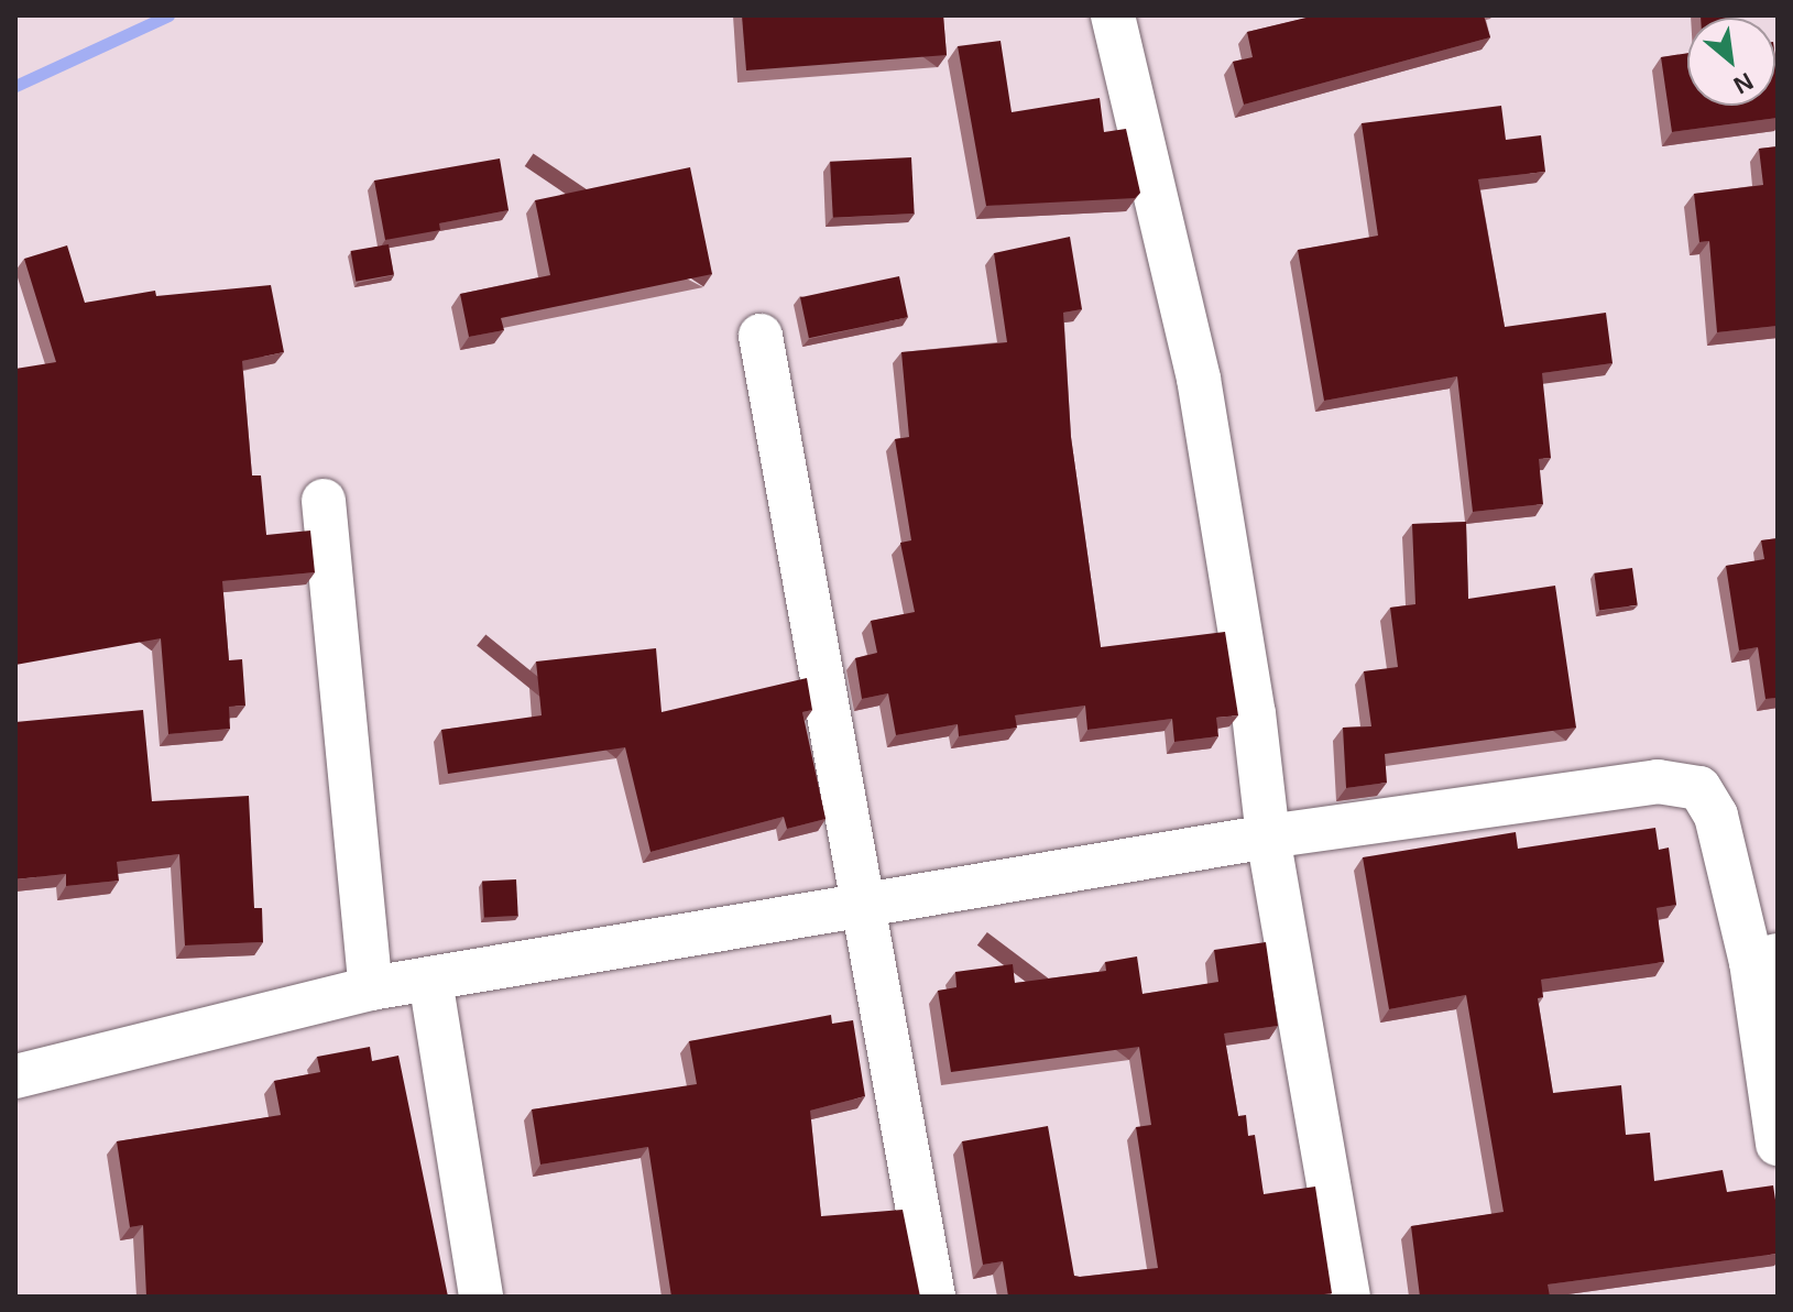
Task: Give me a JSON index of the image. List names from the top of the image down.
{
  "north": "bottom right"
}
